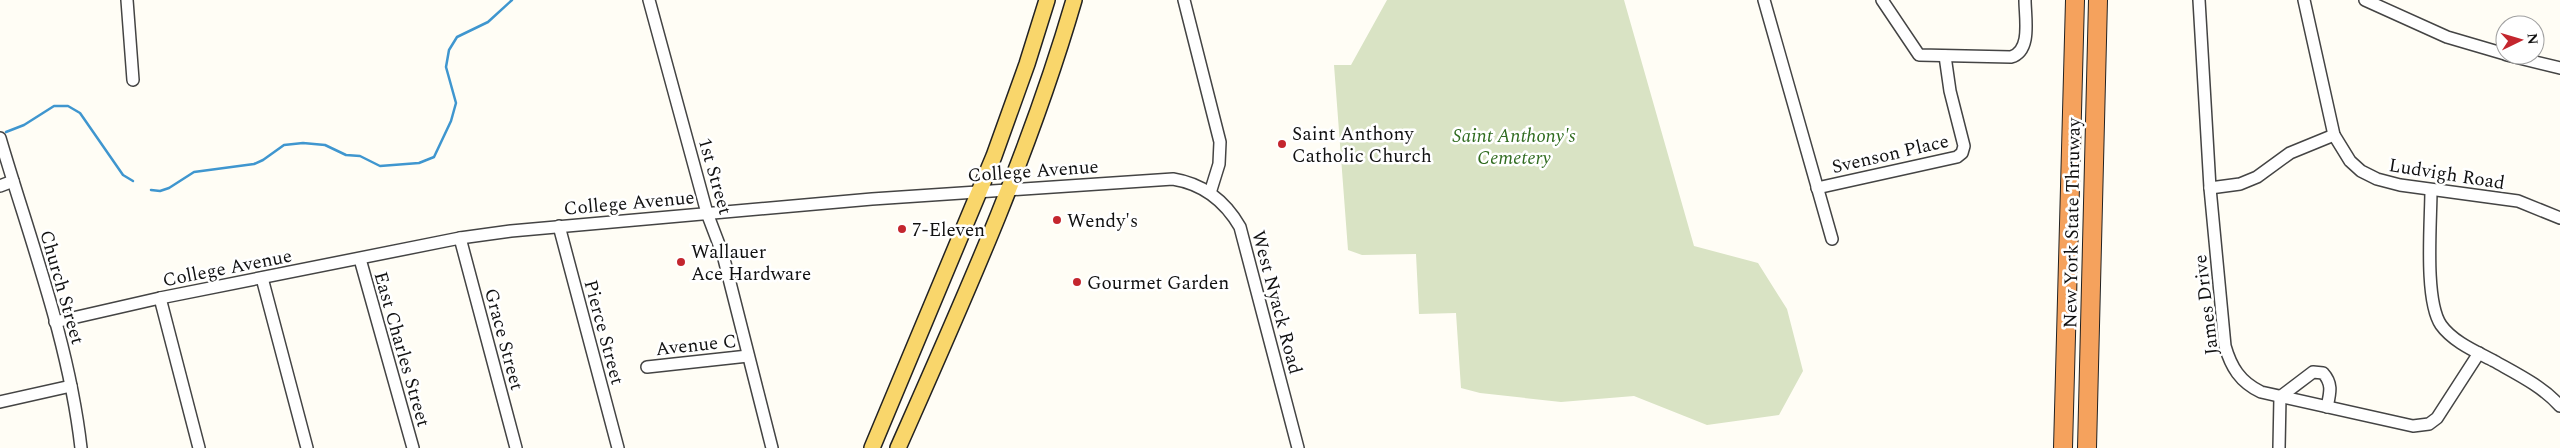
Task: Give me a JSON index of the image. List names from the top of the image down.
{
  "streets": {
    "highway": ["New York State Thruway"],
    "street": [
      "Svenson Place",
      "College Avenue",
      "Ludvigh Road",
      "1st Street",
      "Church Street",
      "West Nyack Road",
      "James Drive",
      "Pierce Street",
      "Grace Street",
      "Avenue C",
      "East Charles Street"
    ]
  },
  "crossings": [
    ["College Avenue", "1st Street"],
    ["College Avenue", "Church Street"],
    ["College Avenue", "West Nyack Road"],
    ["College Avenue", "Pierce Street"],
    ["College Avenue", "Grace Street"],
    ["College Avenue", "East Charles Street"],
    ["1st Street", "Avenue C"]
  ],
  "parks": ["Saint Anthony's Cemetery"],
  "places": [
    "Saint Anthony Catholic Church",
    "Wendy's",
    "7-Eleven",
    "Wallauer Ace Hardware",
    "Gourmet Garden"
  ],
  "north": "right"
}
